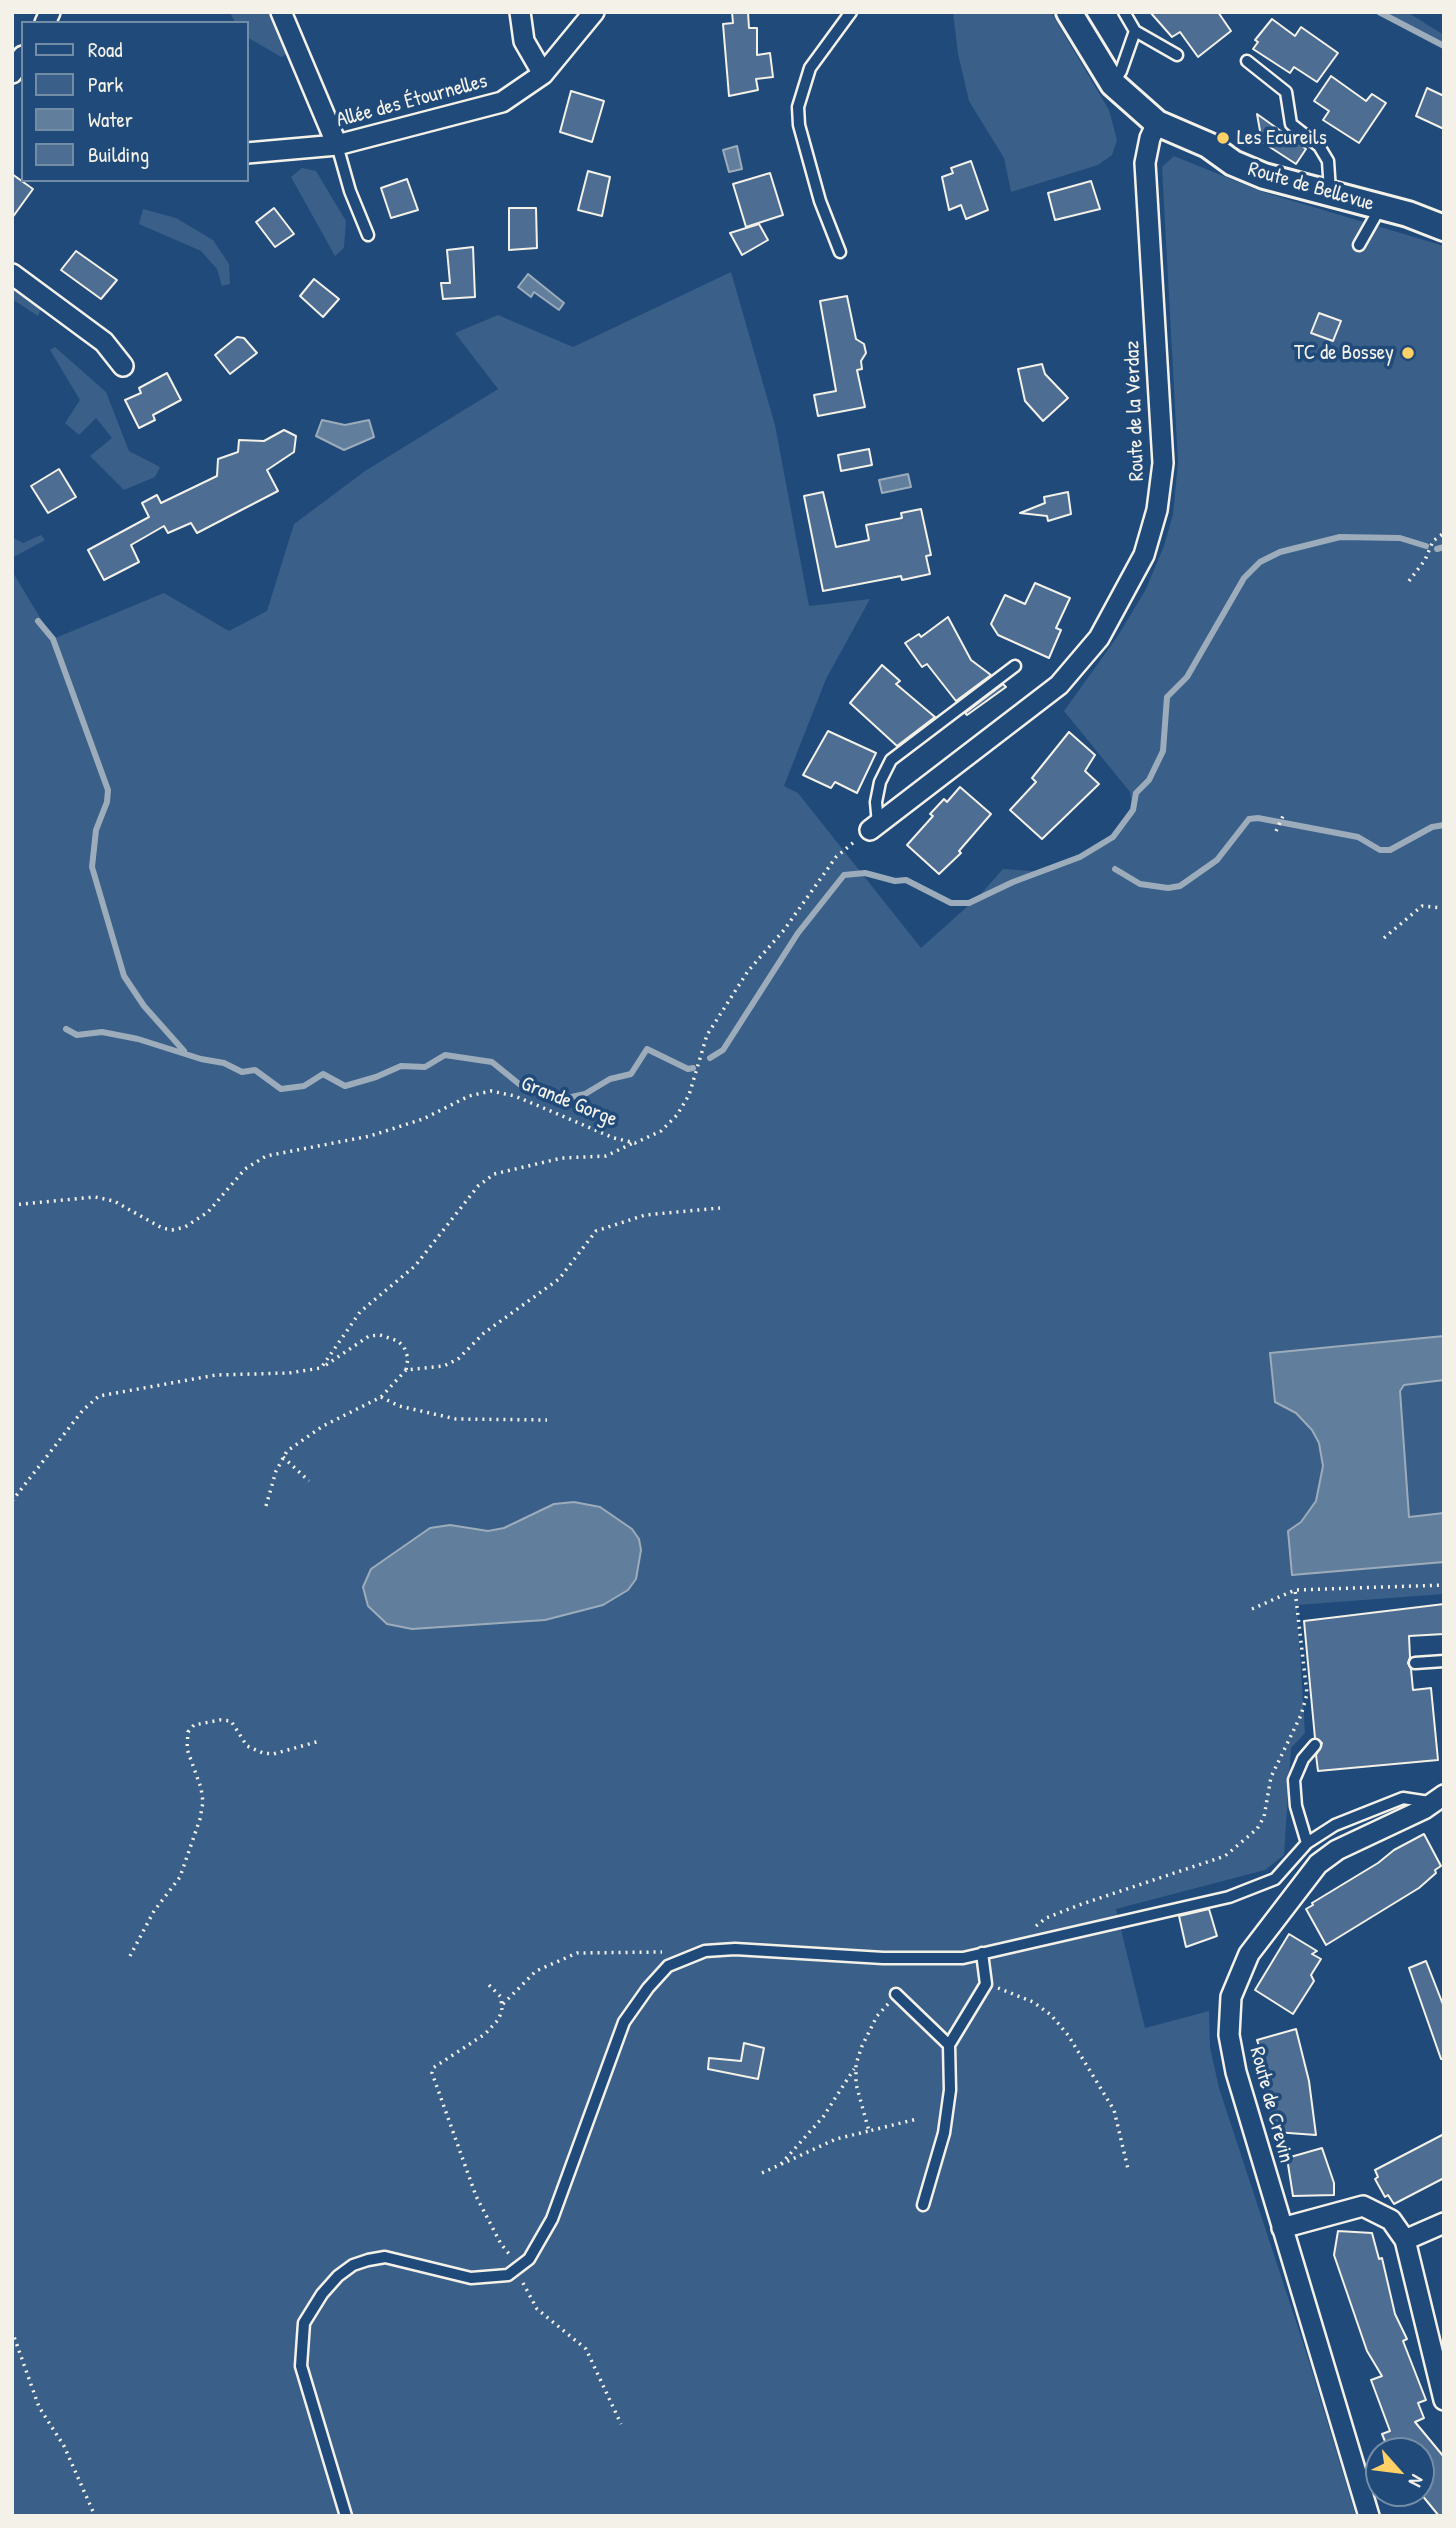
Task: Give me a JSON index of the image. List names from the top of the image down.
{
  "streets": {
    "street": [
      "Allée des Étournelles",
      "Route de Bellevue",
      "Route de la Verdaz",
      "Route de Crevin"
    ],
    "path": ["Grande Gorge"]
  },
  "crossings": [
    ["Route de Bellevue", "Route de la Verdaz"],
    ["Route de la Verdaz", "Grande Gorge"]
  ],
  "places": ["Les Ecureils", "TC de Bossey"],
  "legend": [
    "Road",
    "Park",
    "Water",
    "Building"
  ],
  "north": "bottom right"
}
